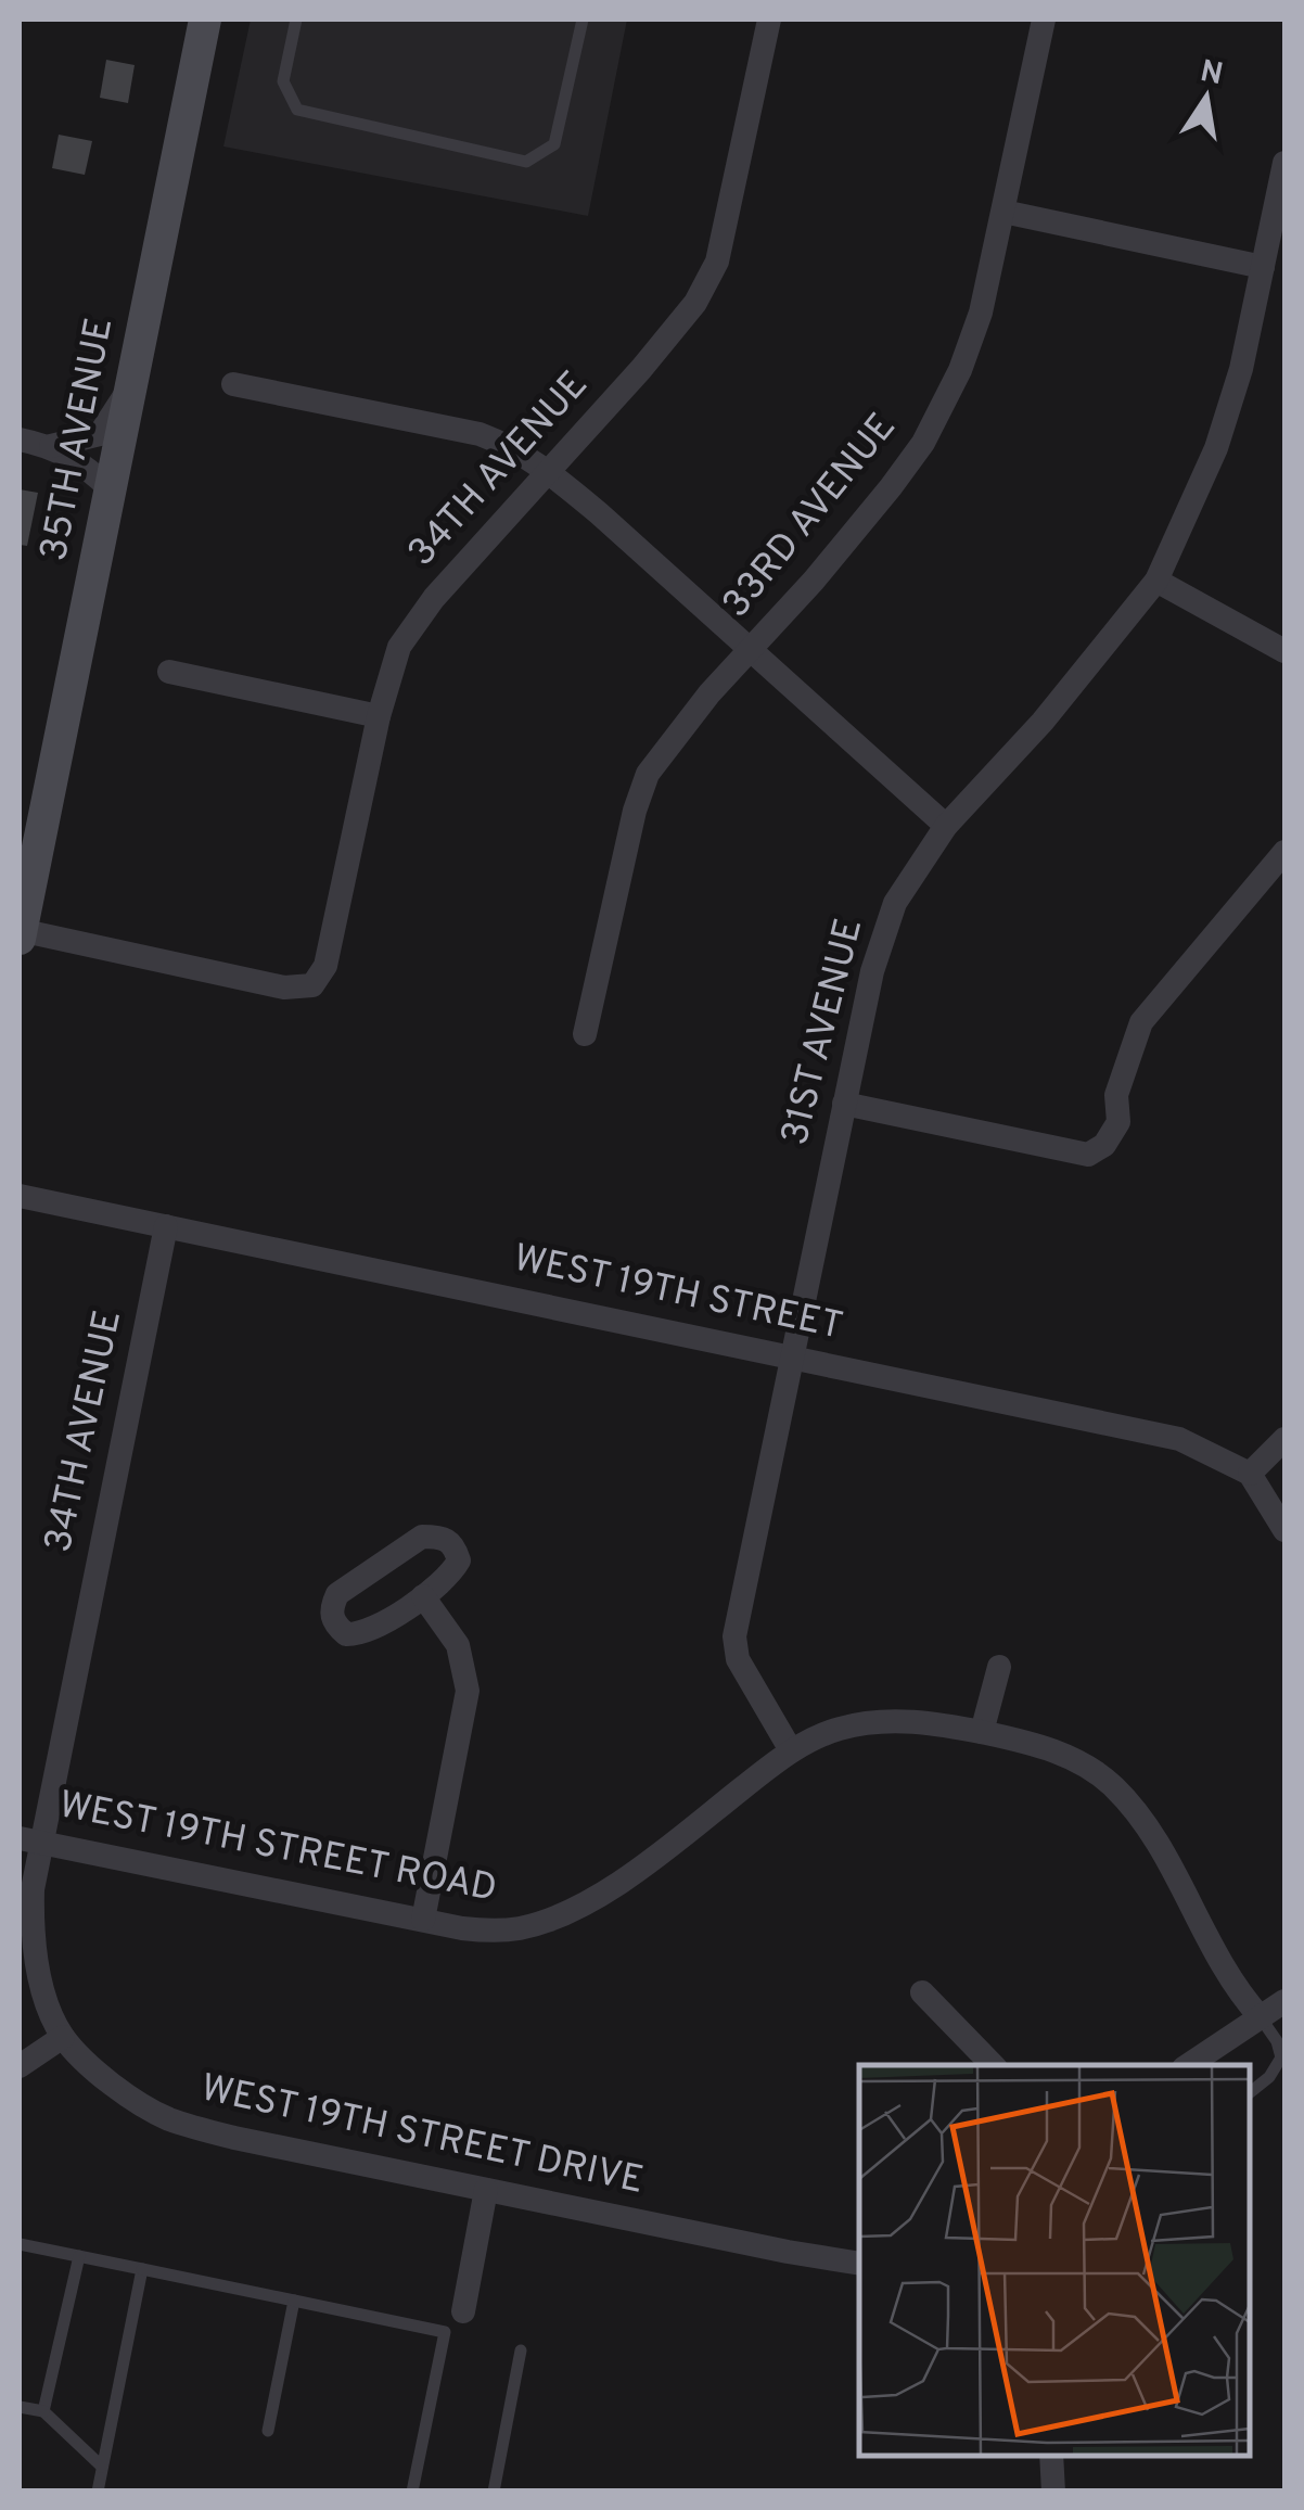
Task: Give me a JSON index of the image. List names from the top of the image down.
{
  "streets": {
    "main road": ["35TH AVENUE"],
    "street": [
      "34TH AVENUE",
      "33RD AVENUE",
      "31ST AVENUE",
      "WEST 19TH STREET",
      "WEST 19TH STREET ROAD",
      "WEST 19TH STREET DRIVE"
    ]
  },
  "crossings": [
    ["35TH AVENUE", "34TH AVENUE"],
    ["34TH AVENUE", "WEST 19TH STREET"],
    ["34TH AVENUE", "WEST 19TH STREET ROAD"],
    ["34TH AVENUE", "WEST 19TH STREET DRIVE"],
    ["31ST AVENUE", "WEST 19TH STREET"],
    ["31ST AVENUE", "WEST 19TH STREET ROAD"],
    ["WEST 19TH STREET ROAD", "WEST 19TH STREET DRIVE"]
  ],
  "north": "top"
}
